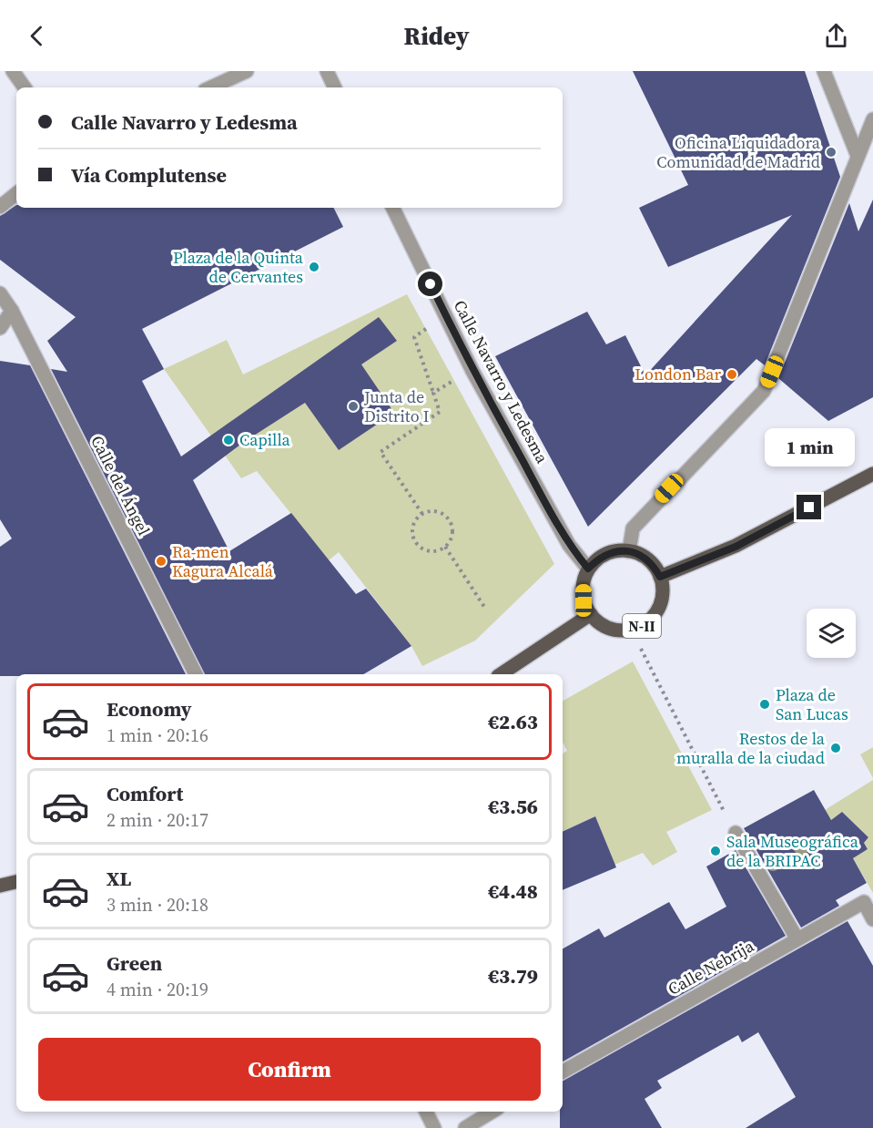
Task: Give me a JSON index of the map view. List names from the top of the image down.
{
  "streets": {
    "main road": ["N-II"],
    "street": ["Calle Navarro y Ledesma", "Calle del Ángel", "Calle Nebrija"]
  },
  "crossings": [
    ["Calle Navarro y Ledesma", "N-II"]
  ],
  "places": [
    "Oficina Liquidadora Comunidad de Madrid",
    "Plaza de la Quinta de Cervantes",
    "London Bar",
    "Junta de Distrito I",
    "Capilla",
    "Ra-men Kagura Alcalá",
    "Plaza de San Lucas",
    "Restos de la muralla de la ciudad",
    "Sala Museográfica de la BRIPAC"
  ],
  "page": {
    "header": "Ridey",
    "banner": ["Calle Navarro y Ledesma", "Vía Complutense"],
    "bubble": "1 min",
    "list": [
      {
        "name": "Economy",
        "note": "1 min · 20:16",
        "value": "€2.63"
      },
      {
        "name": "Comfort",
        "note": "2 min · 20:17",
        "value": "€3.56"
      },
      {
        "name": "XL",
        "note": "3 min · 20:18",
        "value": "€4.48"
      },
      {
        "name": "Green",
        "note": "4 min · 20:19",
        "value": "€3.79"
      }
    ],
    "buttons": "Confirm"
  }
}
